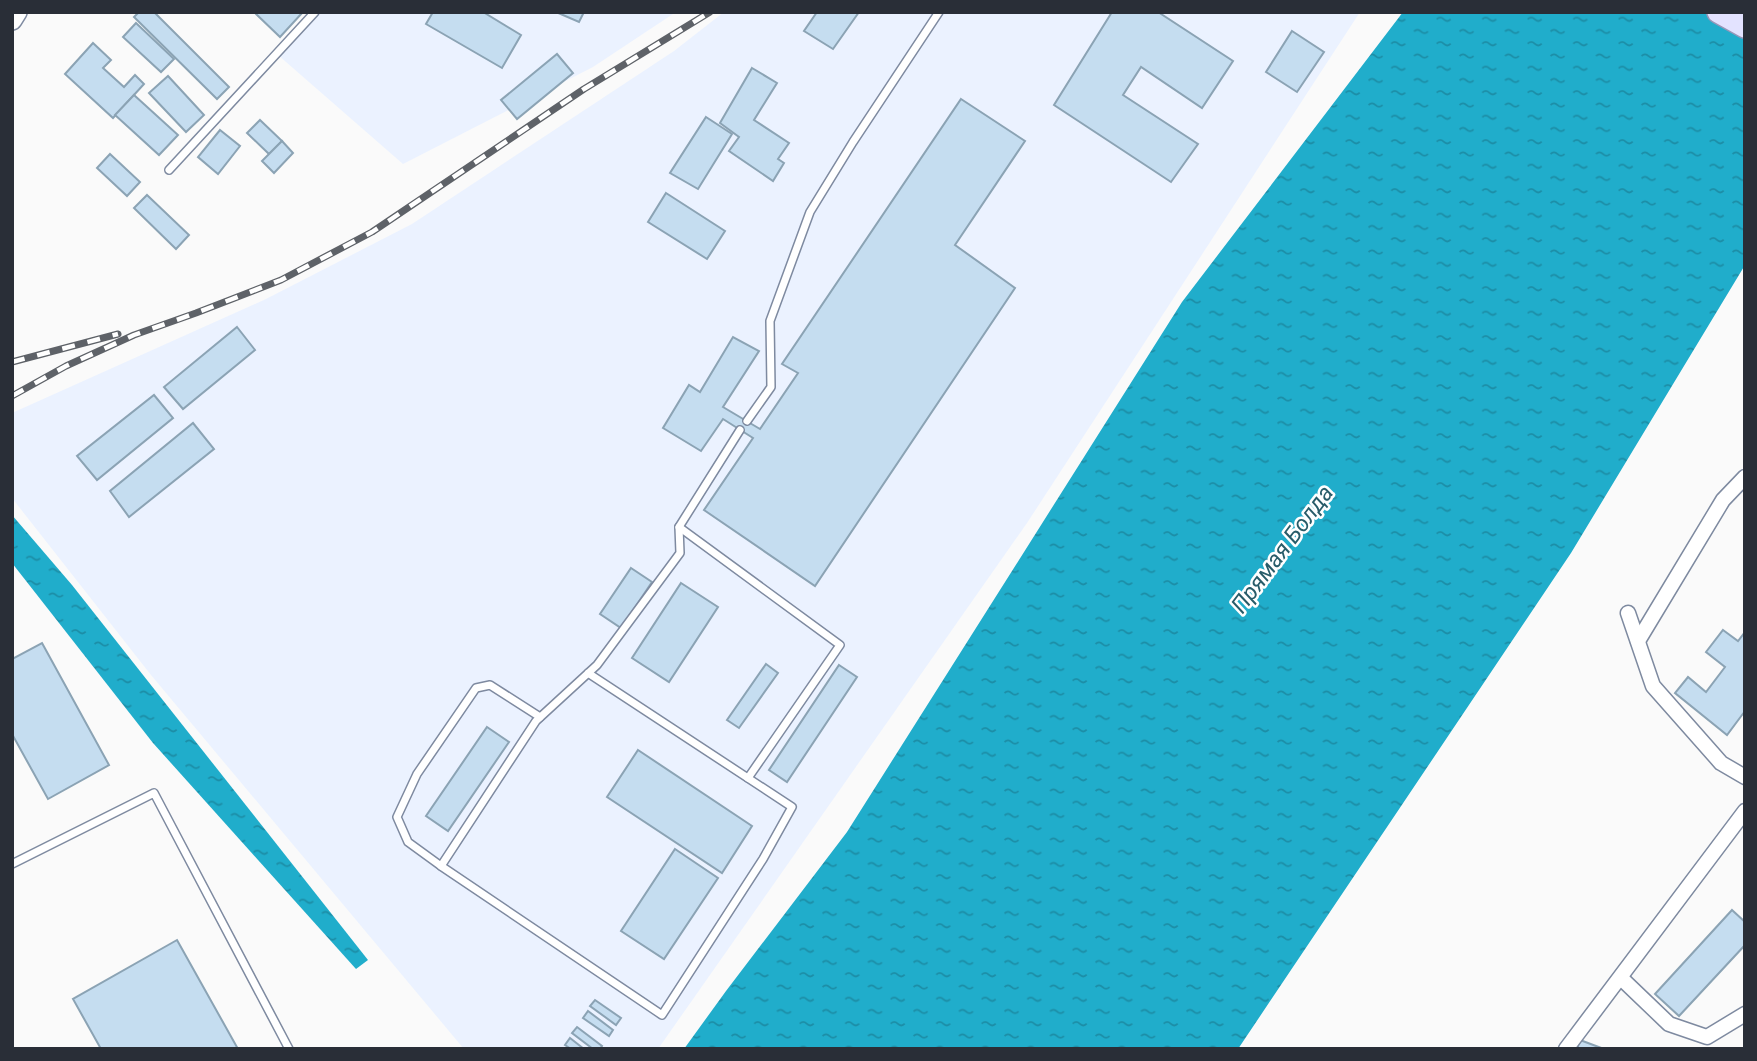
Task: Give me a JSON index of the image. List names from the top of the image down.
{
  "water": ["Прямая Болда"]
}
